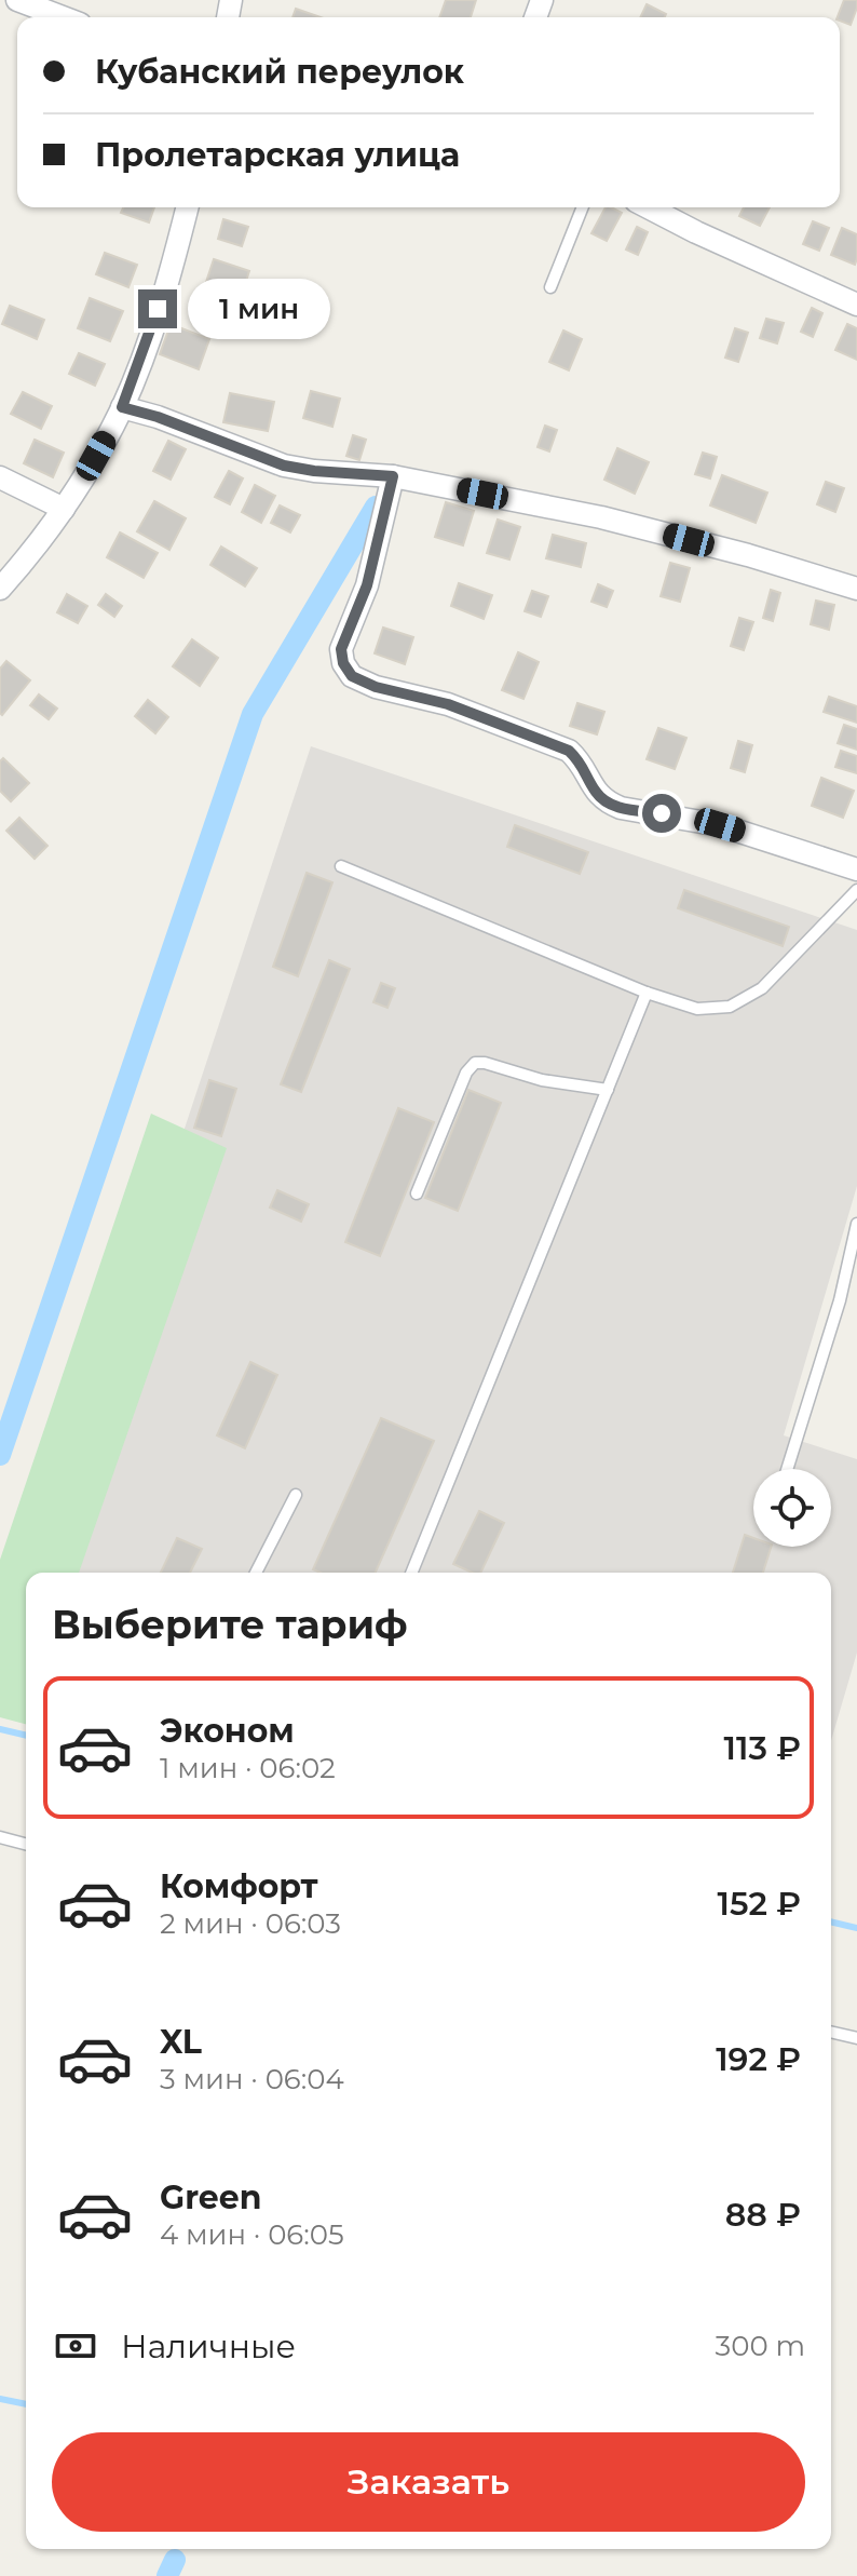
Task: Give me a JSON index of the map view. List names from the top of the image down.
{
  "page": {
    "banner": ["Кубанский переулок", "Пролетарская улица"],
    "bubble": "1 мин",
    "heading": "Выберите тариф",
    "list": [
      {
        "name": "Эконом",
        "note": "1 мин · 06:02",
        "value": "113 ₽"
      },
      {
        "name": "Комфорт",
        "note": "2 мин · 06:03",
        "value": "152 ₽"
      },
      {
        "name": "XL",
        "note": "3 мин · 06:04",
        "value": "192 ₽"
      },
      {
        "name": "Green",
        "note": "4 мин · 06:05",
        "value": "88 ₽"
      }
    ],
    "pay": ["Наличные", "300 m"],
    "buttons": "Заказать"
  }
}
